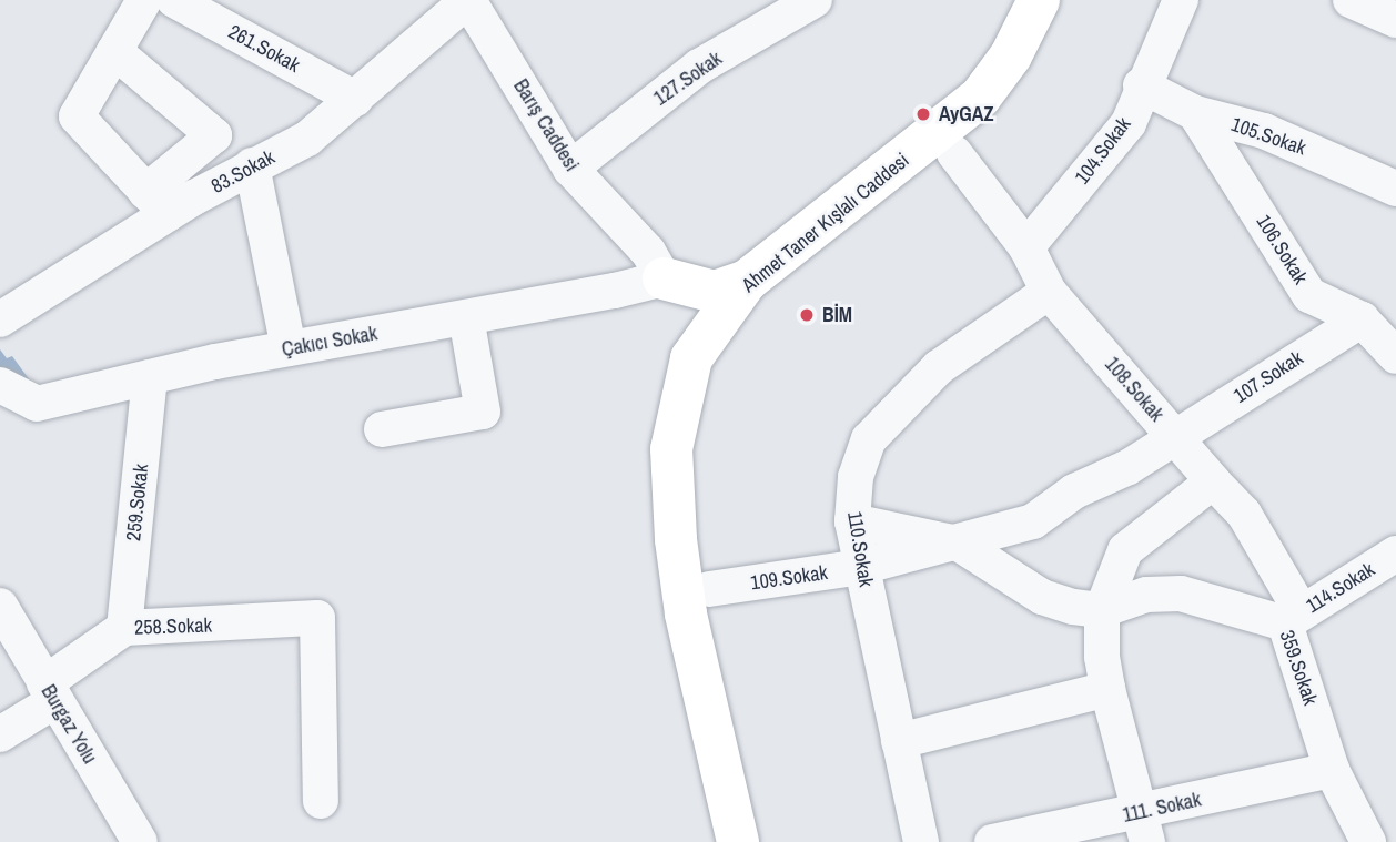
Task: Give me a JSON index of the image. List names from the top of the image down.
{
  "streets": {
    "main road": ["Ahmet Taner Kışlalı Caddesi"],
    "street": [
      "261.Sokak",
      "127.Sokak",
      "Barış Caddesi",
      "105.Sokak",
      "104.Sokak",
      "83.Sokak",
      "106.Sokak",
      "Çakıcı Sokak",
      "107.Sokak",
      "108.Sokak",
      "259.Sokak",
      "110.Sokak",
      "109.Sokak",
      "114.Sokak",
      "258.Sokak",
      "359.Sokak",
      "Burgaz Yolu",
      "111. Sokak"
    ]
  },
  "crossings": [
    ["261.Sokak", "83.Sokak"],
    ["127.Sokak", "Barış Caddesi"],
    ["Barış Caddesi", "83.Sokak"],
    ["Barış Caddesi", "Çakıcı Sokak"],
    ["105.Sokak", "104.Sokak"],
    ["105.Sokak", "106.Sokak"],
    ["104.Sokak", "108.Sokak"],
    ["Ahmet Taner Kışlalı Caddesi", "108.Sokak"],
    ["Ahmet Taner Kışlalı Caddesi", "109.Sokak"],
    ["106.Sokak", "107.Sokak"],
    ["Çakıcı Sokak", "259.Sokak"],
    ["107.Sokak", "108.Sokak"],
    ["107.Sokak", "109.Sokak"],
    ["108.Sokak", "110.Sokak"],
    ["108.Sokak", "109.Sokak"],
    ["108.Sokak", "114.Sokak"],
    ["108.Sokak", "359.Sokak"],
    ["259.Sokak", "258.Sokak"],
    ["110.Sokak", "109.Sokak"],
    ["109.Sokak", "359.Sokak"],
    ["114.Sokak", "359.Sokak"],
    ["258.Sokak", "Burgaz Yolu"],
    ["359.Sokak", "111. Sokak"]
  ],
  "places": ["AyGAZ", "BİM"]
}
